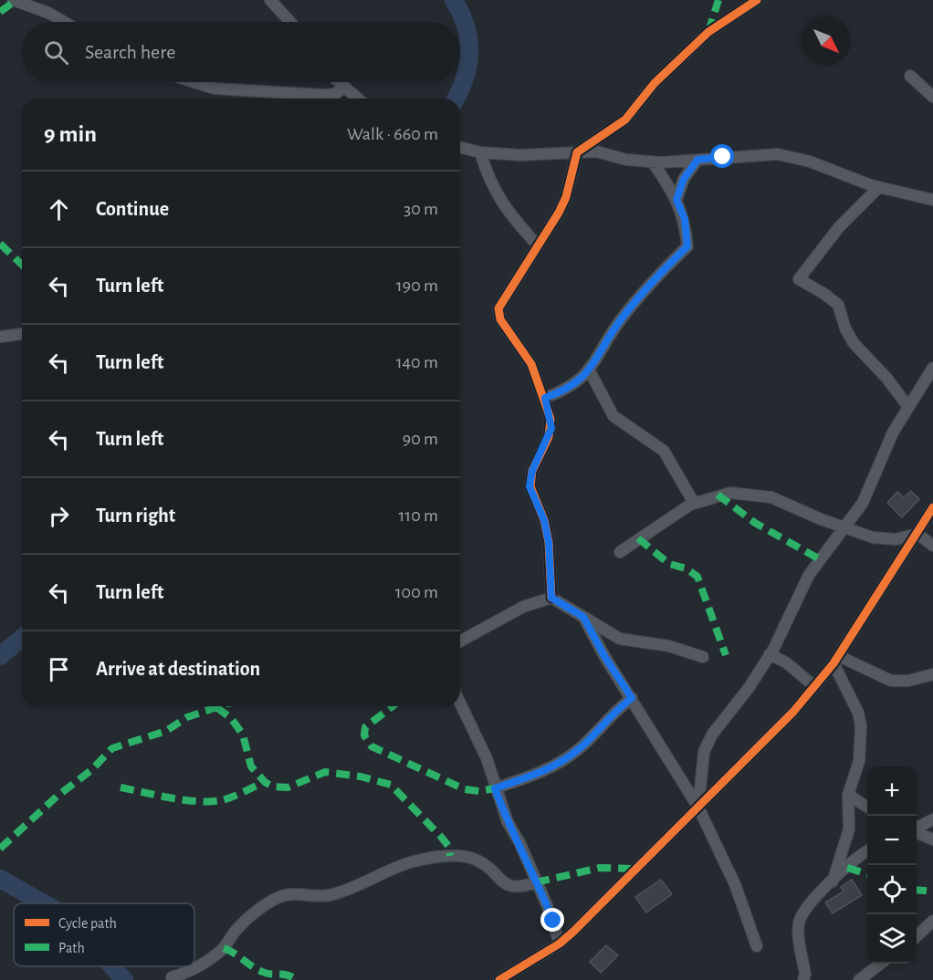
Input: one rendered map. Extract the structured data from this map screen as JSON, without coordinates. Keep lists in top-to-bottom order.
{
  "legend": ["Cycle path", "Path"],
  "north": "bottom right",
  "page": {
    "search": "Search here",
    "heading": ["9 min", "Walk · 660 m"],
    "list": [
      ["Continue", "30 m"],
      ["Turn left", "190 m"],
      ["Turn left", "140 m"],
      ["Turn left", "90 m"],
      ["Turn right", "110 m"],
      ["Turn left", "100 m"],
      "Arrive at destination"
    ],
    "map_buttons": ["+", "−"]
  }
}
